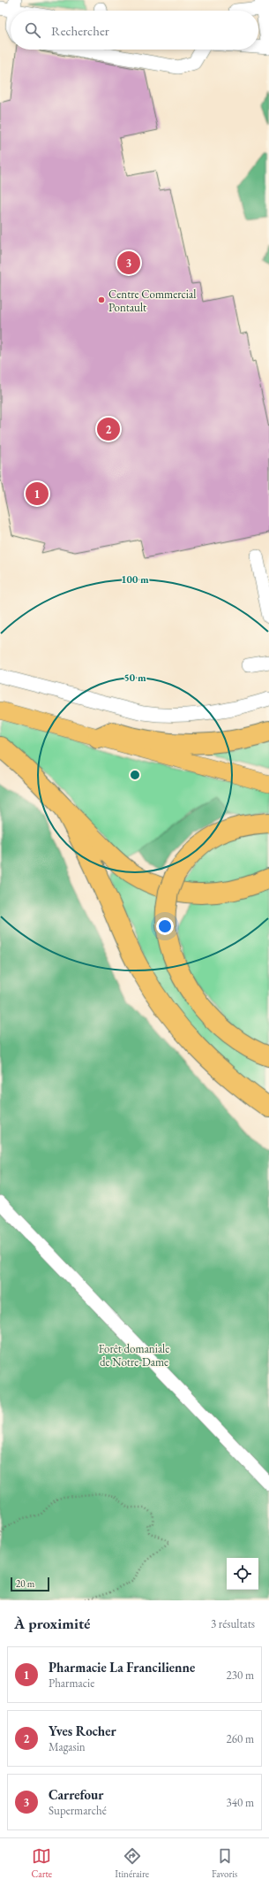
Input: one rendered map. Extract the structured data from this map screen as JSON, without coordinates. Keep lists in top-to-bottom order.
{
  "parks": ["Forêt domaniale de Notre-Dame"],
  "places": ["Centre Commercial Pontault"],
  "scale_bar": "20 m",
  "page": {
    "search": "Rechercher",
    "pins": ["3", "2", "1"],
    "scale": "20 m",
    "heading": ["À proximité", "3 résultats"],
    "list": [
      {
        "mark": "1",
        "name": "Pharmacie La Francilienne",
        "note": "Pharmacie",
        "value": "230 m"
      },
      {
        "mark": "2",
        "name": "Yves Rocher",
        "note": "Magasin",
        "value": "260 m"
      },
      {
        "mark": "3",
        "name": "Carrefour",
        "note": "Supermarché",
        "value": "340 m"
      }
    ],
    "nav": ["Carte", "Itinéraire", "Favoris"]
  },
  "rings": ["100 m", "50 m"]
}
